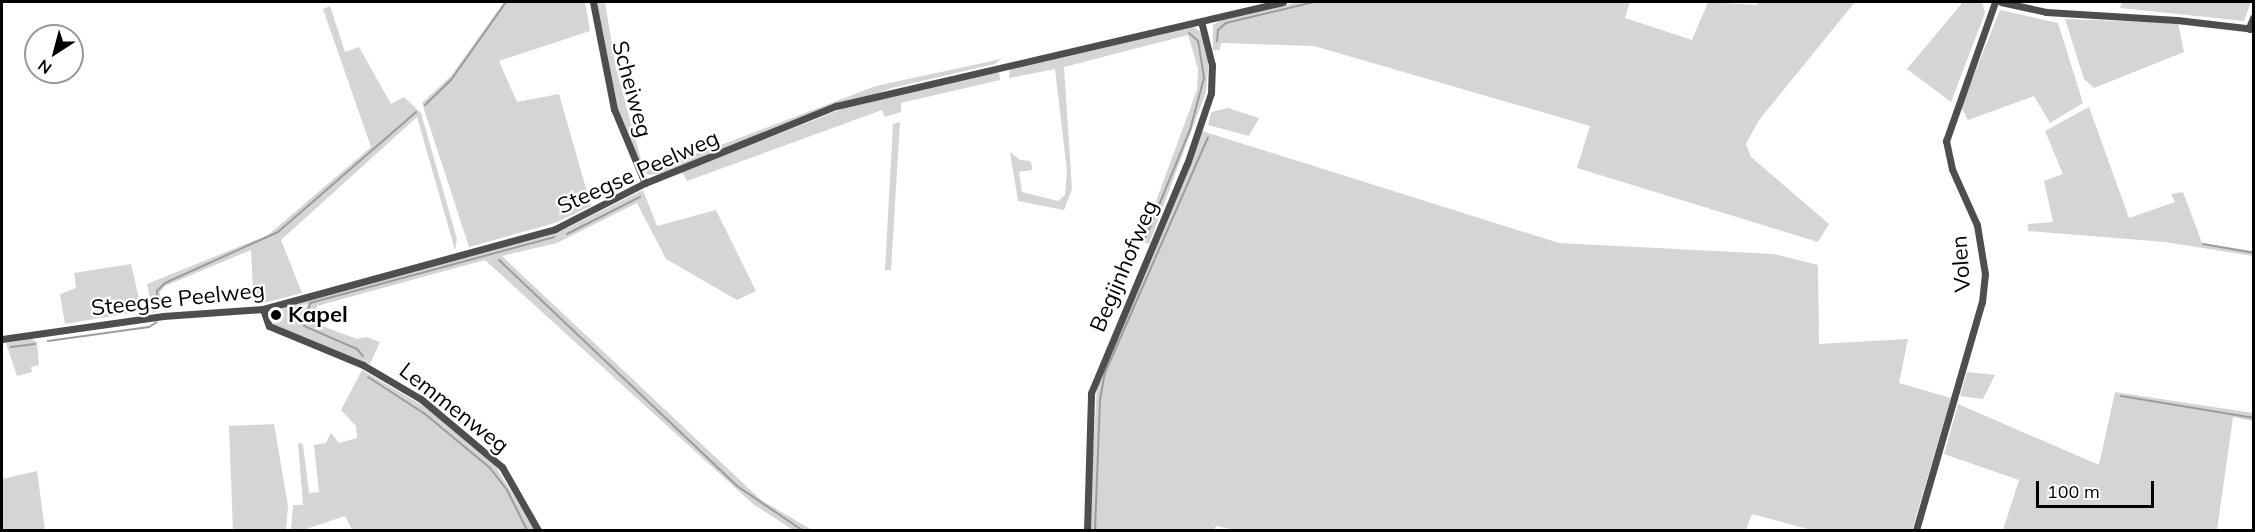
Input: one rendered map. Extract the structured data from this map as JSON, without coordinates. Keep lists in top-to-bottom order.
{
  "streets": {
    "street": [
      "Scheiweg",
      "Steegse Peelweg",
      "Volen",
      "Begijnhofweg",
      "Lemmenweg"
    ]
  },
  "crossings": [
    ["Scheiweg", "Steegse Peelweg"],
    ["Steegse Peelweg", "Begijnhofweg"],
    ["Steegse Peelweg", "Lemmenweg"]
  ],
  "places": ["Kapel"],
  "scale_bar": "100 m",
  "north": "bottom left"
}
